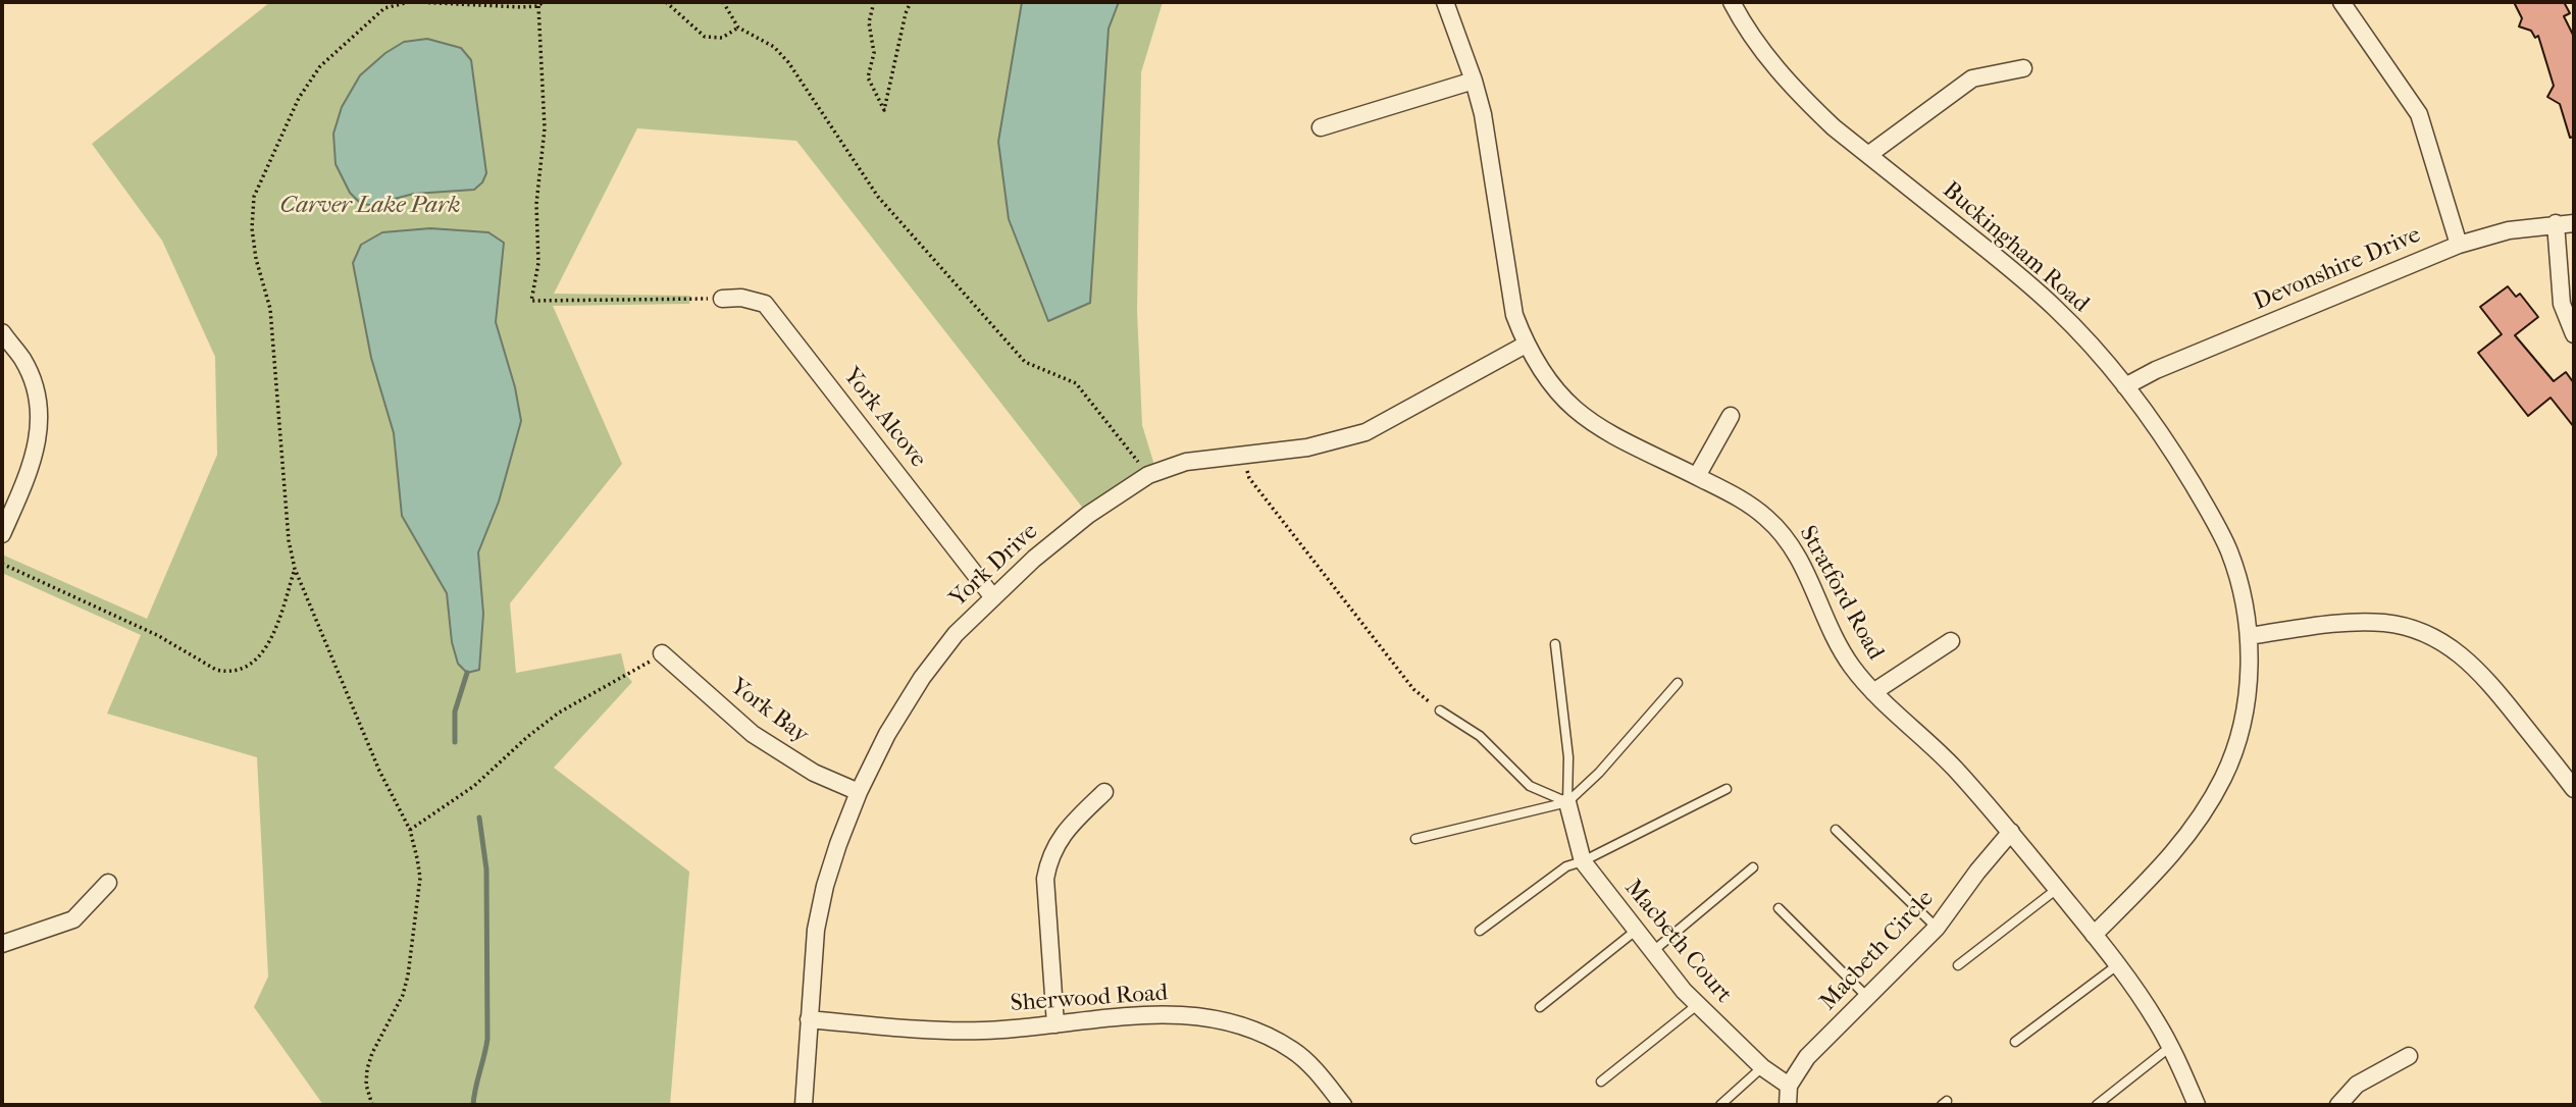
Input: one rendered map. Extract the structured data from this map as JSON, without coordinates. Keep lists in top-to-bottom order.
{
  "streets": {
    "street": [
      "Buckingham Road",
      "Devonshire Drive",
      "York Alcove",
      "York Drive",
      "Stratford Road",
      "York Bay",
      "Macbeth Court",
      "Macbeth Circle",
      "Sherwood Road"
    ]
  },
  "crossings": [
    ["Buckingham Road", "Devonshire Drive"],
    ["Buckingham Road", "Stratford Road"],
    ["York Alcove", "York Drive"],
    ["York Drive", "Stratford Road"],
    ["York Drive", "York Bay"],
    ["York Drive", "Sherwood Road"],
    ["Stratford Road", "Macbeth Circle"],
    ["Macbeth Court", "Macbeth Circle"]
  ],
  "parks": ["Carver Lake Park"]
}
